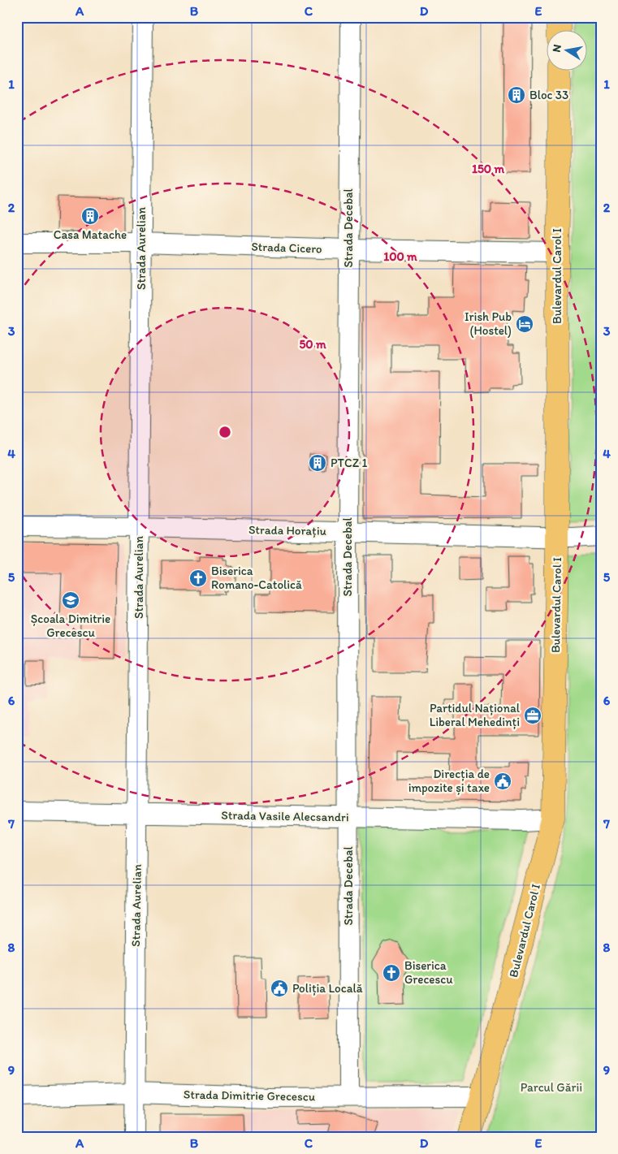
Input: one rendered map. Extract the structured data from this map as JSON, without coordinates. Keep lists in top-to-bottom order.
{
  "streets": {
    "main road": ["Bulevardul Carol I"],
    "street": [
      "Strada Decebal",
      "Strada Cicero",
      "Strada Aurelian",
      "Strada Horațiu",
      "Strada Vasile Alecsandri",
      "Strada Dimitrie Grecescu"
    ]
  },
  "crossings": [
    ["Strada Decebal", "Strada Cicero"],
    ["Strada Decebal", "Strada Horațiu"],
    ["Strada Decebal", "Strada Vasile Alecsandri"],
    ["Strada Decebal", "Strada Dimitrie Grecescu"],
    ["Strada Cicero", "Strada Aurelian"],
    ["Strada Cicero", "Bulevardul Carol I"],
    ["Strada Aurelian", "Strada Horațiu"],
    ["Strada Aurelian", "Strada Vasile Alecsandri"],
    ["Strada Aurelian", "Strada Dimitrie Grecescu"],
    ["Bulevardul Carol I", "Strada Horațiu"],
    ["Bulevardul Carol I", "Strada Vasile Alecsandri"],
    ["Bulevardul Carol I", "Strada Dimitrie Grecescu"]
  ],
  "parks": ["Parcul Gării"],
  "places": {
    "building": ["Bloc 33", "Casa Matache", "PTCZ 1"],
    "hotel": ["Irish Pub (Hostel)"],
    "church": ["Biserica Romano-Catolică", "Biserica Grecescu"],
    "school or university": ["Școala Dimitrie Grecescu"],
    "office": ["Partidul Național Liberal Mehedinți"],
    "public building": ["Direcția de impozite și taxe", "Poliția Locală"]
  },
  "north": "left",
  "grid": {
    "columns": [
      "A",
      "B",
      "C",
      "D",
      "E"
    ],
    "rows": [
      "1",
      "2",
      "3",
      "4",
      "5",
      "6",
      "7",
      "8",
      "9"
    ]
  },
  "rings": ["150 m", "100 m", "50 m"]
}
